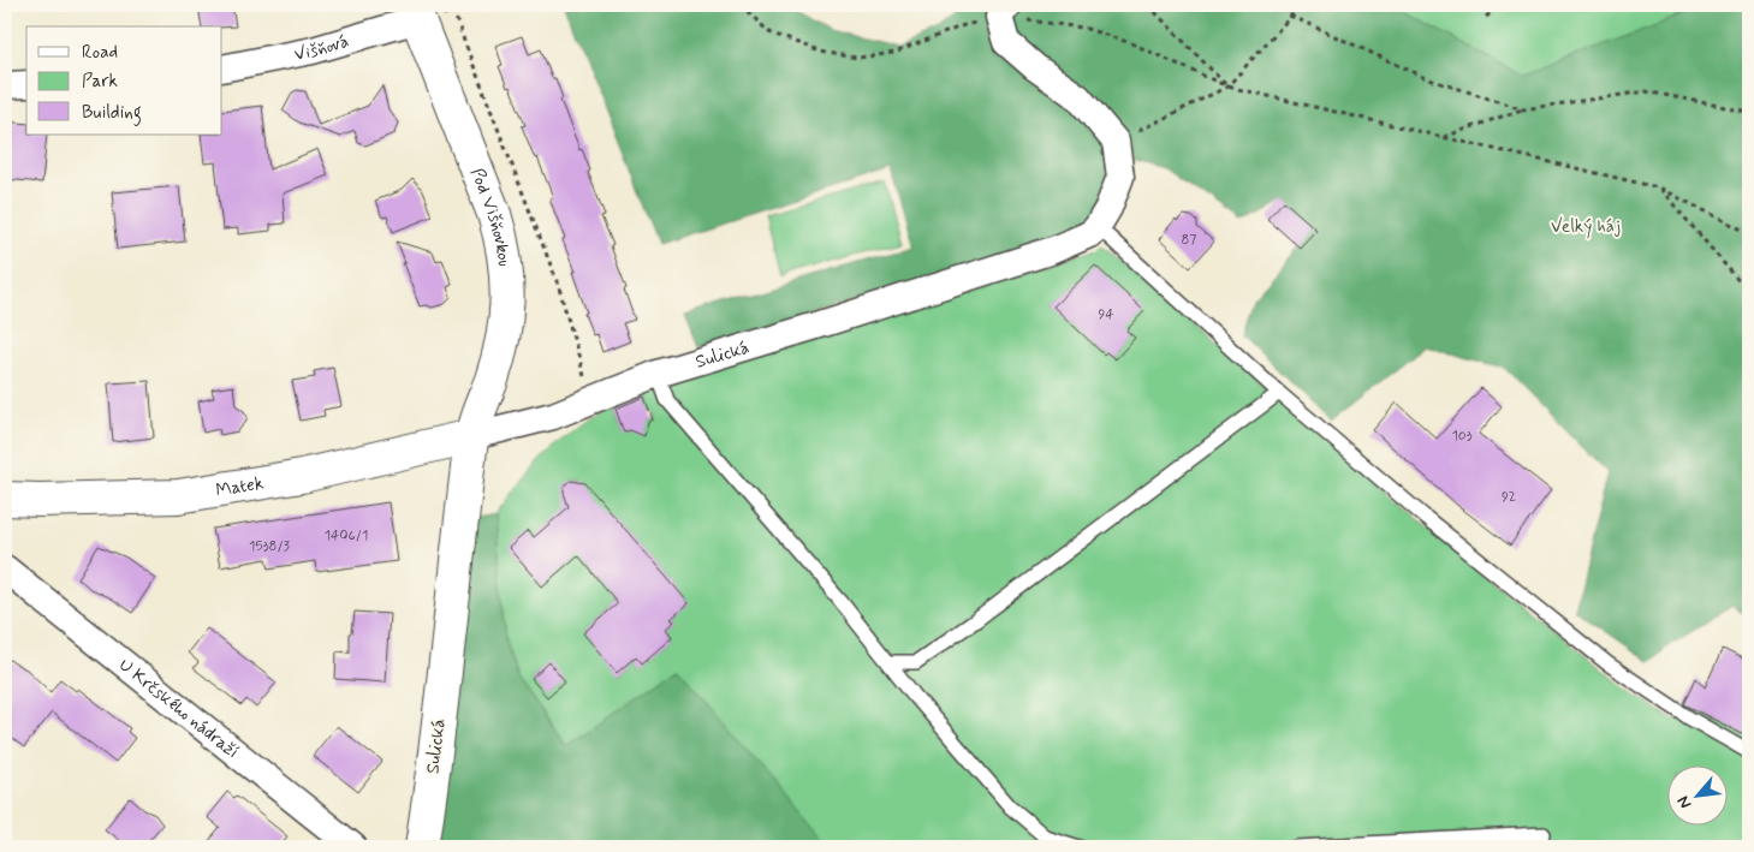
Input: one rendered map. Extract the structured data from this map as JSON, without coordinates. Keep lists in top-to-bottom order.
{
  "streets": {
    "street": [
      "Višňová",
      "Pod Višňovkou",
      "Sulická",
      "Matek",
      "U Krčského nádraží"
    ]
  },
  "crossings": [
    ["Višňová", "Pod Višňovkou"],
    ["Pod Višňovkou", "Sulická"],
    ["Pod Višňovkou", "Matek"],
    ["Sulická", "Matek"]
  ],
  "parks": ["Velký háj"],
  "house_numbers": [
    "87",
    "94",
    "103",
    "92",
    "1406/1",
    "1538/3"
  ],
  "legend": ["Road", "Park", "Building"],
  "north": "bottom left"
}
